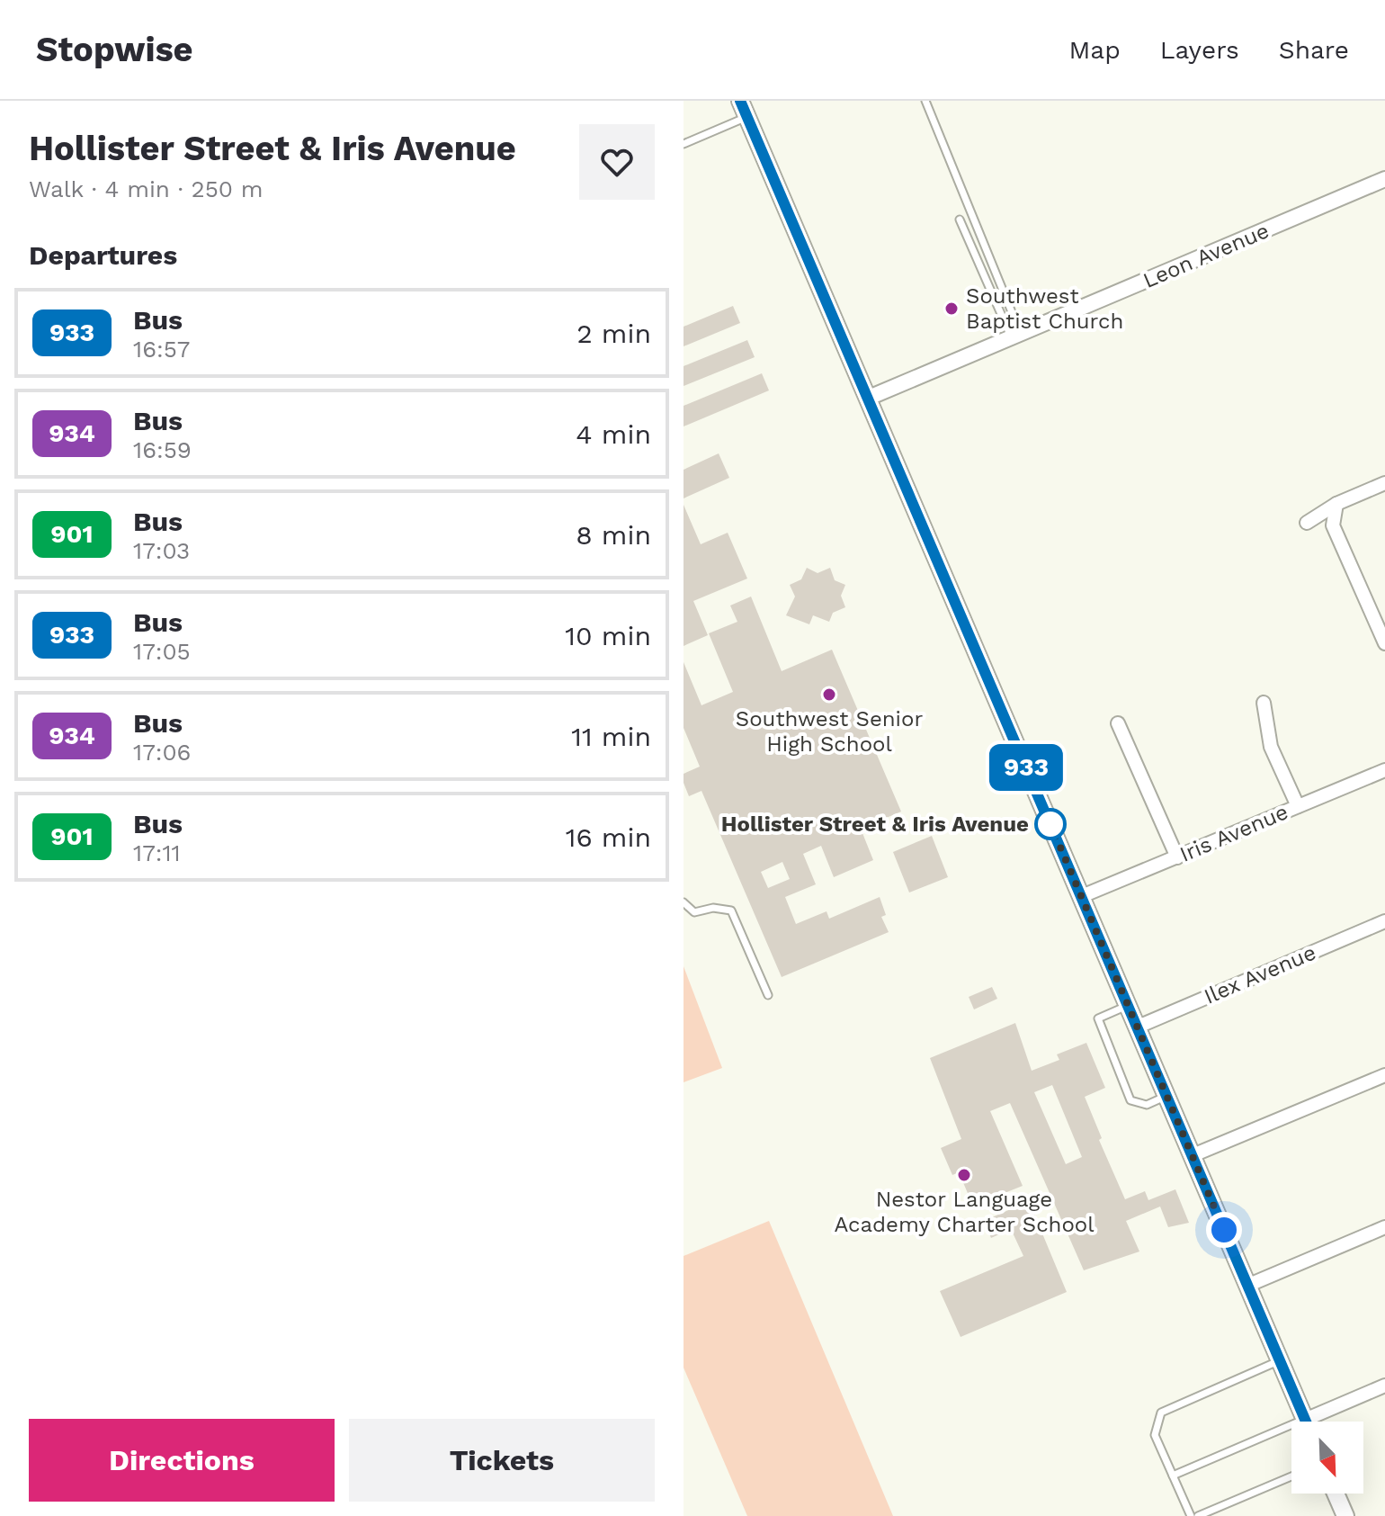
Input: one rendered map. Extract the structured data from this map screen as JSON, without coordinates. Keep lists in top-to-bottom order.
{
  "streets": {
    "street": ["Leon Avenue", "Iris Avenue", "Ilex Avenue"]
  },
  "places": [
    "Southwest Baptist Church",
    "Southwest Senior High School",
    "Hollister Street & Iris Avenue",
    "Nestor Language Academy Charter School"
  ],
  "lines": ["bus line 933"],
  "north": "bottom right",
  "page": {
    "header": "Stopwise",
    "nav": ["Map", "Layers", "Share"],
    "heading": [
      ["Hollister Street & Iris Avenue", "Walk · 4 min · 250 m"],
      "Departures"
    ],
    "on_map": "933",
    "list": [
      {
        "mark": "933",
        "name": "Bus",
        "note": "16:57",
        "value": "2 min"
      },
      {
        "mark": "934",
        "name": "Bus",
        "note": "16:59",
        "value": "4 min"
      },
      {
        "mark": "901",
        "name": "Bus",
        "note": "17:03",
        "value": "8 min"
      },
      {
        "mark": "933",
        "name": "Bus",
        "note": "17:05",
        "value": "10 min"
      },
      {
        "mark": "934",
        "name": "Bus",
        "note": "17:06",
        "value": "11 min"
      },
      {
        "mark": "901",
        "name": "Bus",
        "note": "17:11",
        "value": "16 min"
      }
    ],
    "buttons": ["Directions", "Tickets"]
  }
}
